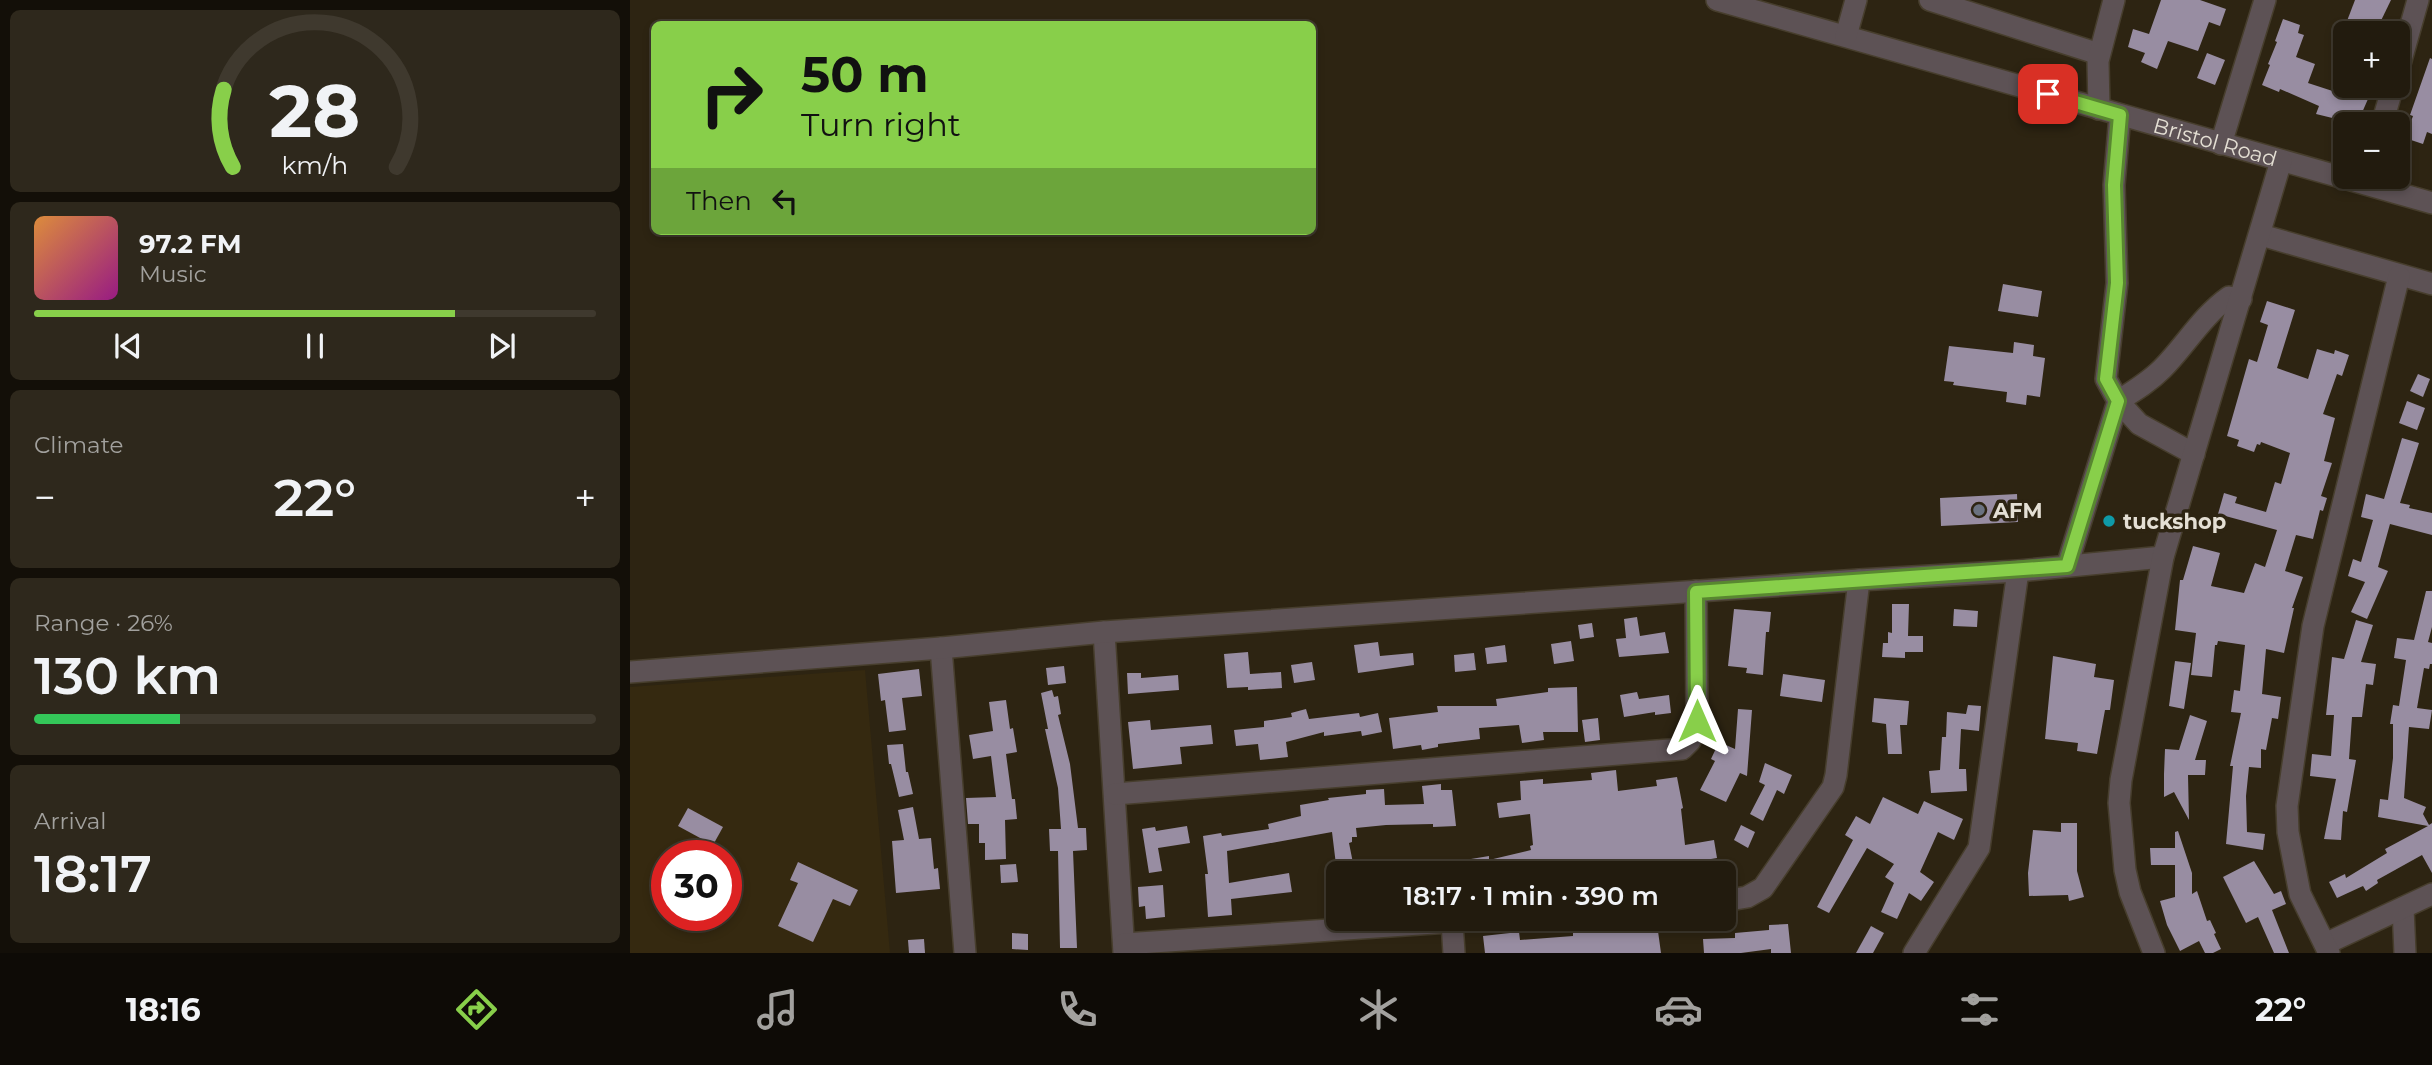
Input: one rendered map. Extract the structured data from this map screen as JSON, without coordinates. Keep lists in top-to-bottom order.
{
  "streets": {
    "street": ["Bristol Road"]
  },
  "places": ["AFM", "tuckshop"],
  "page": {
    "map_buttons": ["+", "−"],
    "turn": ["50 m", "Turn right"],
    "then": "Then",
    "song": ["97.2 FM", "Music"],
    "tile": [
      "Climate",
      ["Range · 26%", "130 km"],
      ["Arrival", "18:17"]
    ],
    "heat": ["−", "22°", "+"],
    "limit": "30",
    "trip": "18:17 · 1 min · 390 m",
    "tabs": ["18:16", "22°"],
    "gauge": ["28", "km/h"]
  }
}
